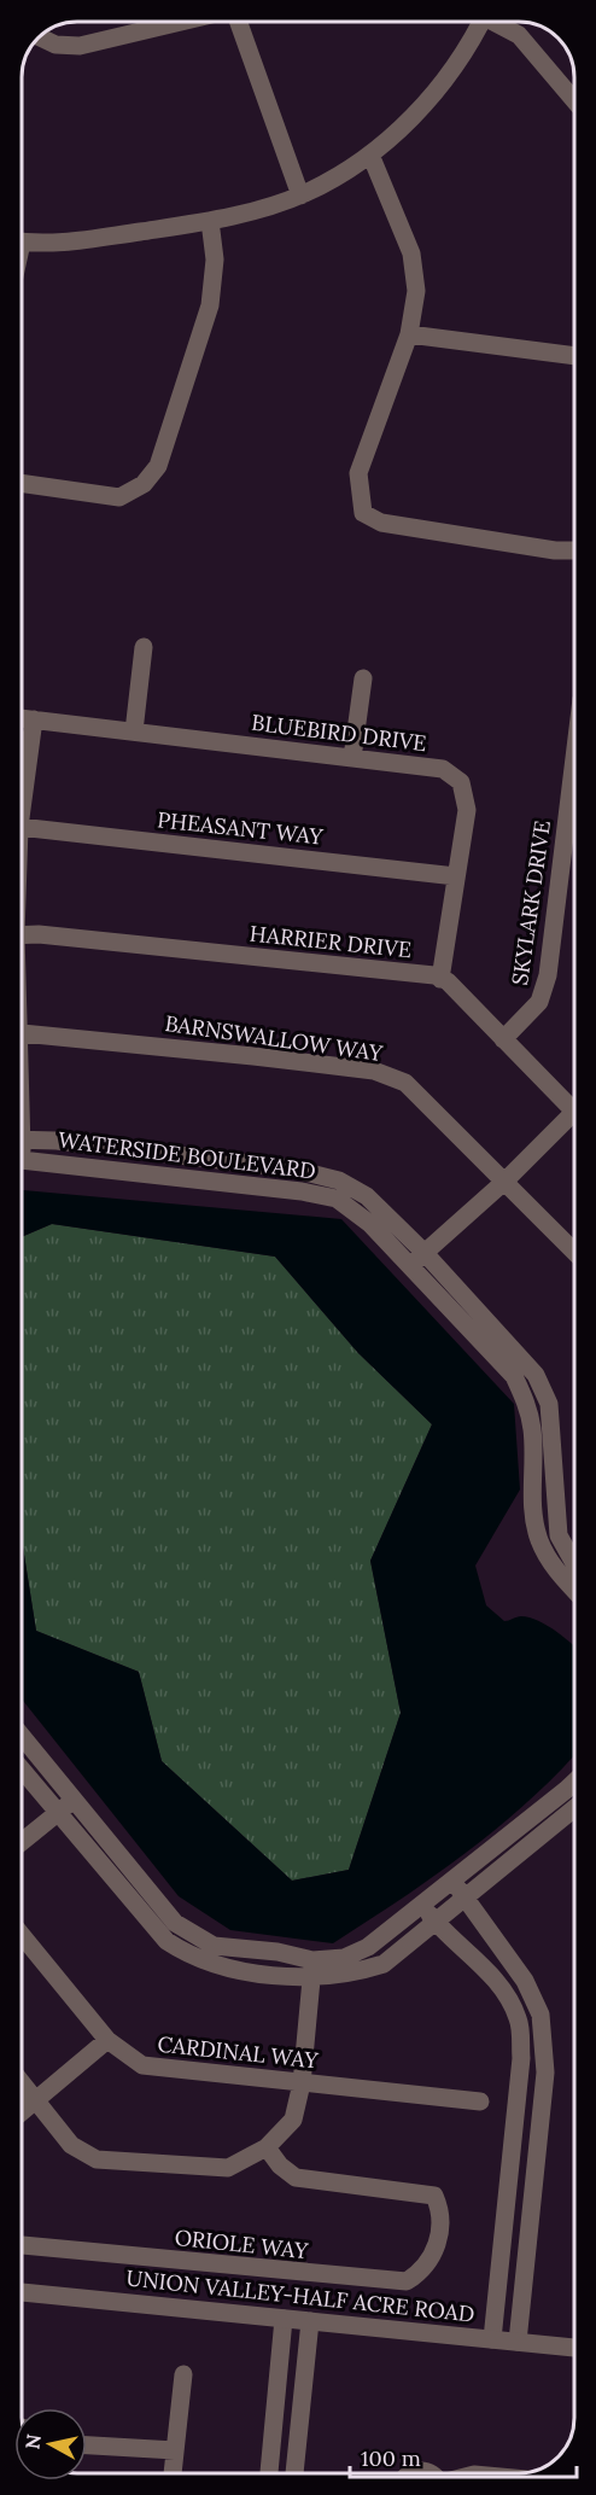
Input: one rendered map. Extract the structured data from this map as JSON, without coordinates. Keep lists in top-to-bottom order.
{
  "streets": {
    "street": [
      "BLUEBIRD DRIVE",
      "PHEASANT WAY",
      "SKYLARK DRIVE",
      "HARRIER DRIVE",
      "BARNSWALLOW WAY",
      "WATERSIDE BOULEVARD",
      "CARDINAL WAY",
      "ORIOLE WAY",
      "UNION VALLEY-HALF ACRE ROAD"
    ]
  },
  "crossings": [
    ["BLUEBIRD DRIVE", "PHEASANT WAY"],
    ["BLUEBIRD DRIVE", "HARRIER DRIVE"]
  ],
  "scale_bar": "100 m",
  "north": "left"
}
